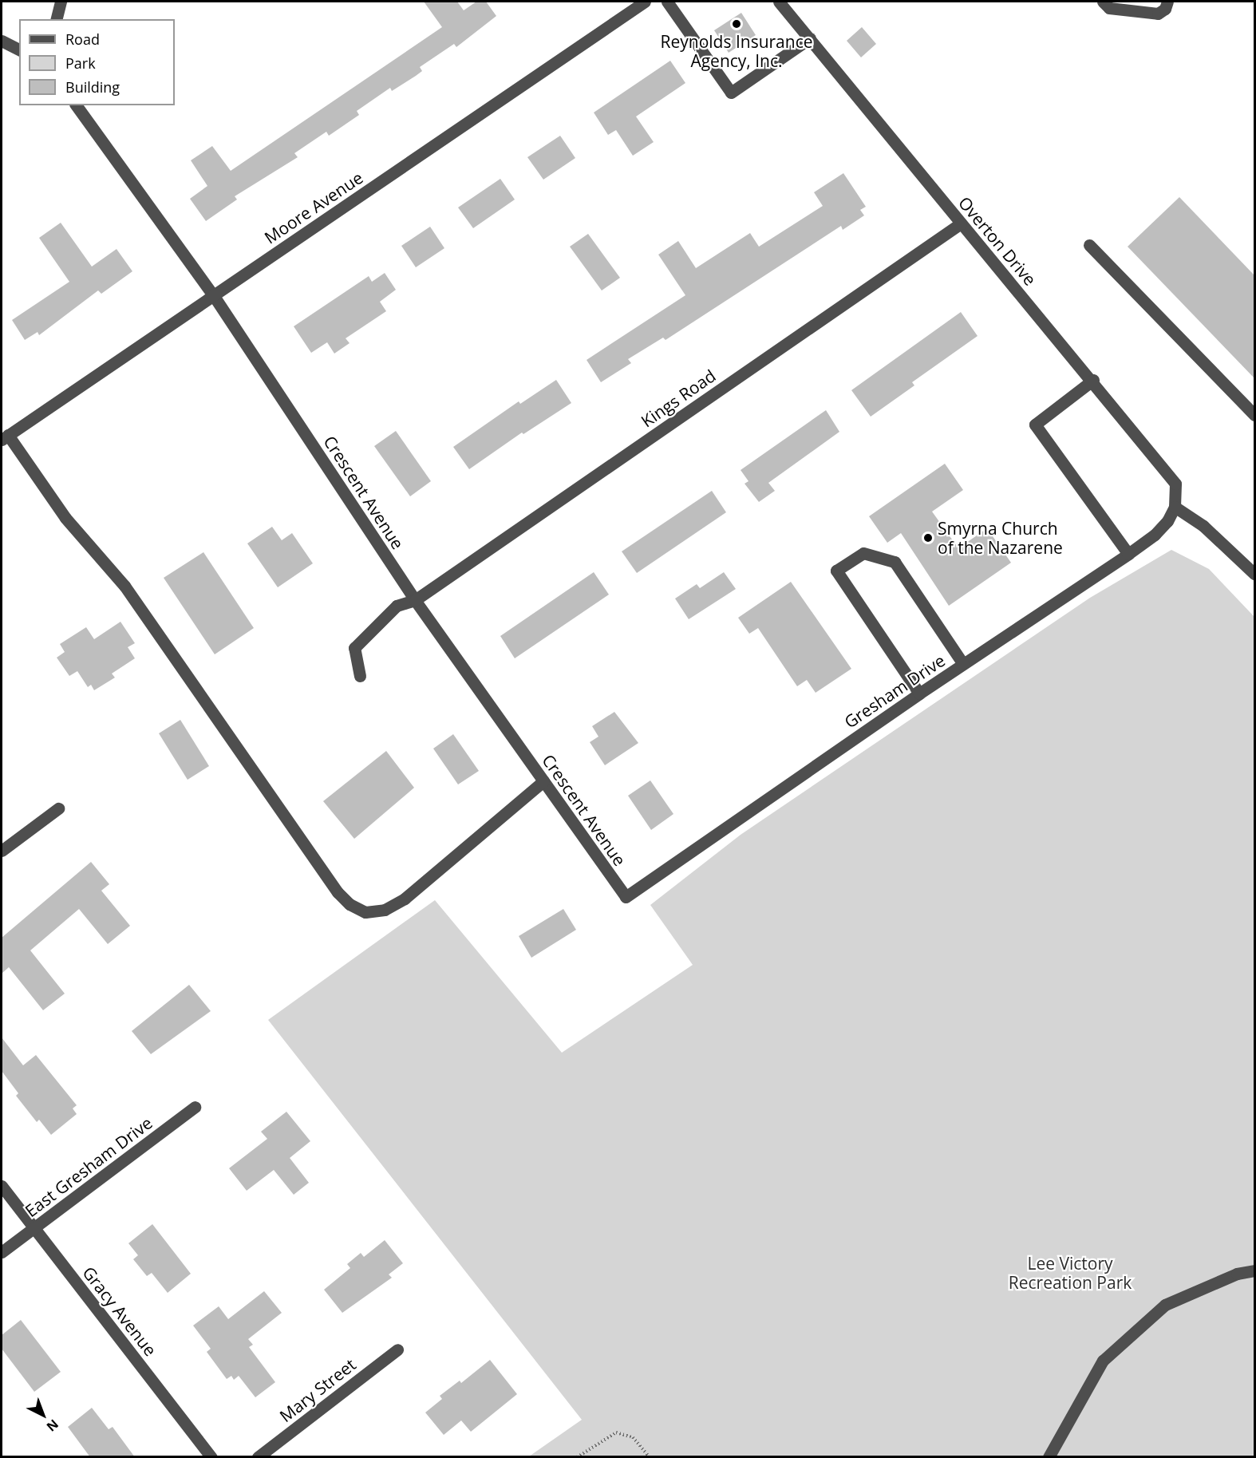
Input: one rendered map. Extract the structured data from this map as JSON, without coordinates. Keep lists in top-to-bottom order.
{
  "streets": {
    "street": [
      "Moore Avenue",
      "Overton Drive",
      "Kings Road",
      "Crescent Avenue",
      "Gresham Drive",
      "East Gresham Drive",
      "Gracy Avenue",
      "Mary Street"
    ]
  },
  "crossings": [
    ["Moore Avenue", "Crescent Avenue"],
    ["Overton Drive", "Kings Road"],
    ["Overton Drive", "Gresham Drive"],
    ["Kings Road", "Crescent Avenue"],
    ["Crescent Avenue", "Gresham Drive"],
    ["East Gresham Drive", "Gracy Avenue"]
  ],
  "parks": ["Lee Victory Recreation Park"],
  "places": ["Reynolds Insurance Agency, Inc.", "Smyrna Church of the Nazarene"],
  "legend": ["Road", "Park", "Building"],
  "north": "bottom right"
}
